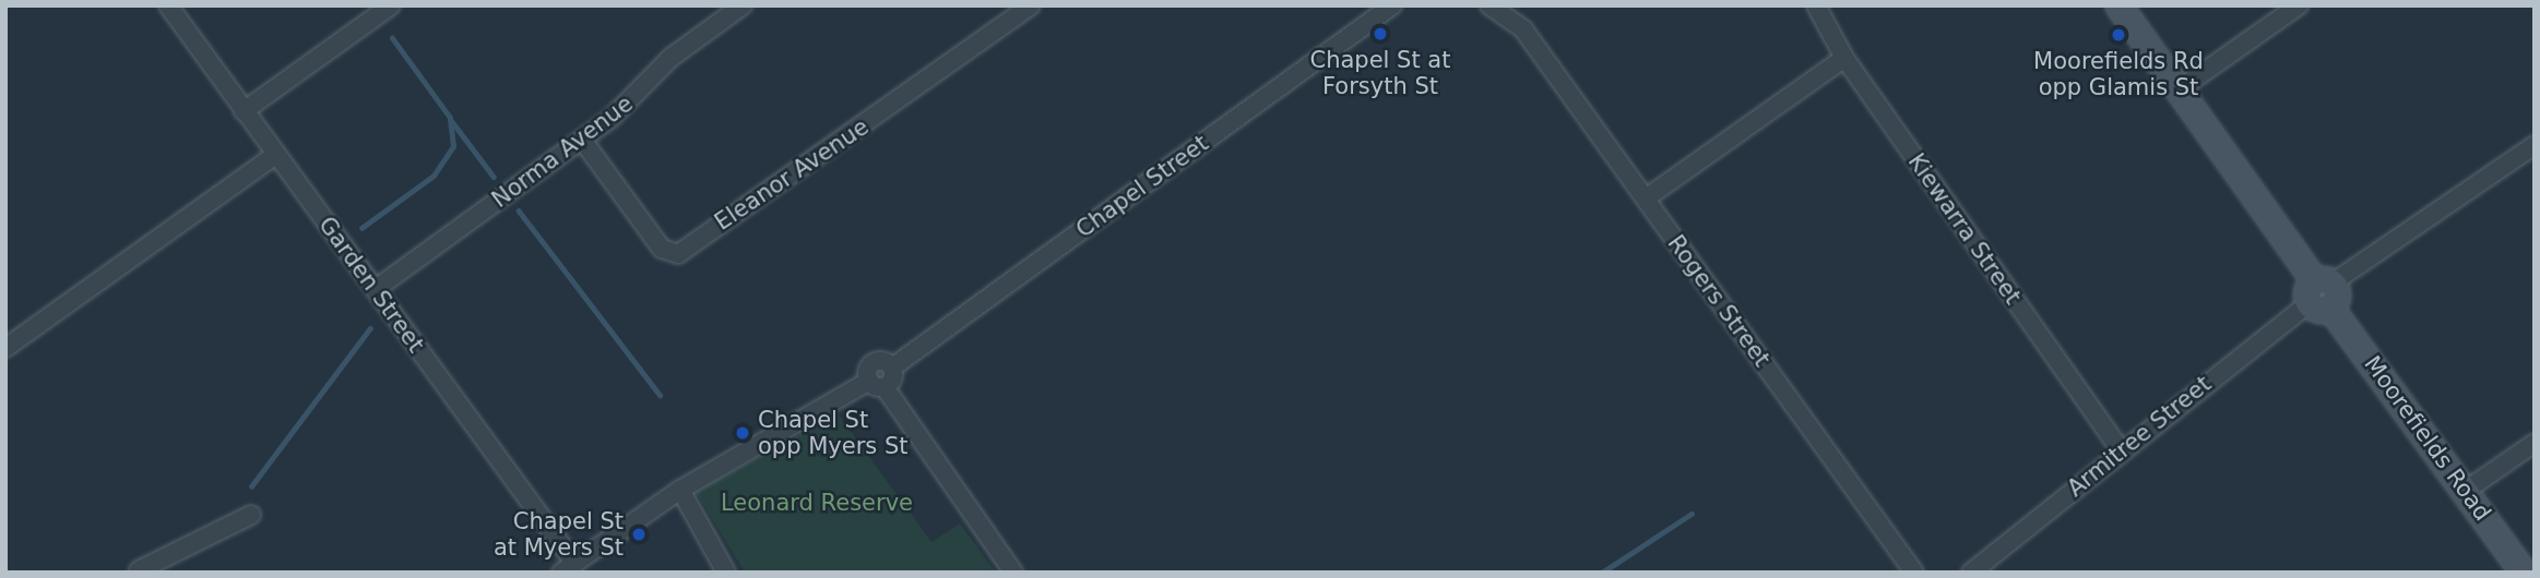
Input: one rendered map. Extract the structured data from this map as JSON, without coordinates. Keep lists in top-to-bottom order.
{
  "streets": {
    "main road": ["Moorefields Road"],
    "street": [
      "Norma Avenue",
      "Eleanor Avenue",
      "Chapel Street",
      "Kiewarra Street",
      "Garden Street",
      "Rogers Street",
      "Armitree Street"
    ]
  },
  "crossings": [
    ["Norma Avenue", "Eleanor Avenue"],
    ["Norma Avenue", "Garden Street"],
    ["Kiewarra Street", "Armitree Street"],
    ["Armitree Street", "Moorefields Road"]
  ],
  "parks": ["Leonard Reserve"],
  "places": [
    "Chapel St at Forsyth St",
    "Moorefields Rd opp Glamis St",
    "Chapel St opp Myers St",
    "Chapel St at Myers St"
  ]
}
